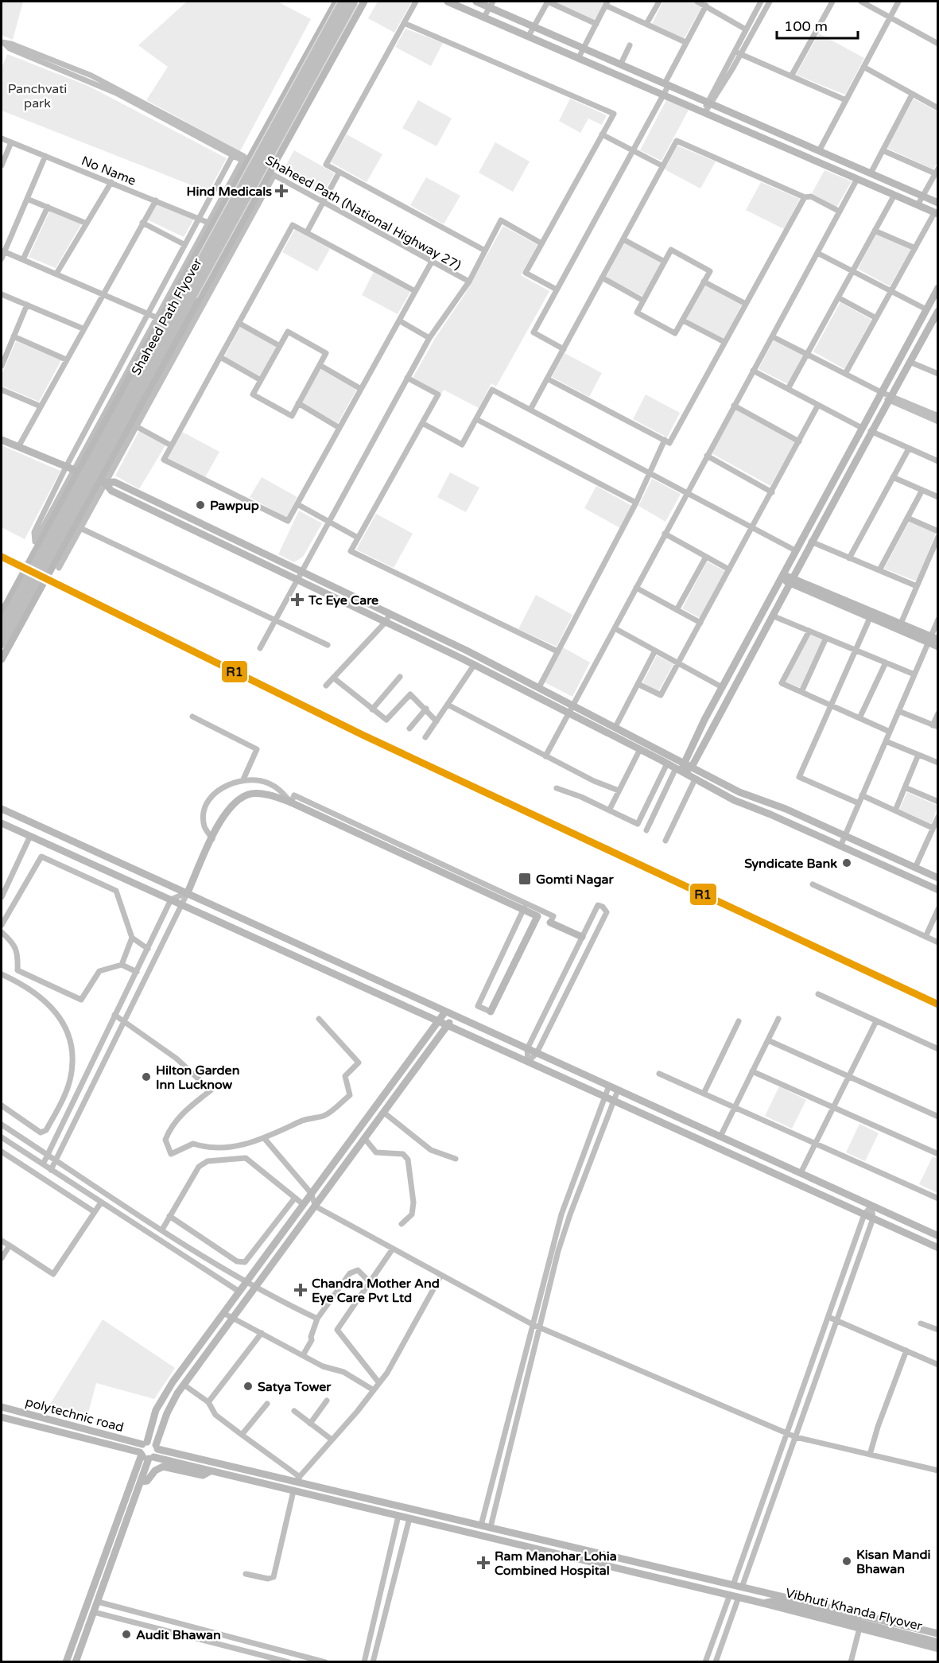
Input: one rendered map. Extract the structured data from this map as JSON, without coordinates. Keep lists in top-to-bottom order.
{
  "streets": {
    "highway": ["Shaheed Path Flyover"],
    "street": [
      "No Name",
      "Shaheed Path (National Highway 27)",
      "polytechnic road",
      "Vibhuti Khanda Flyover"
    ]
  },
  "parks": ["Panchvati park"],
  "places": {
    "health": [
      "Hind Medicals",
      "Tc Eye Care",
      "Chandra Mother And Eye Care Pvt Ltd",
      "Ram Manohar Lohia Combined Hospital"
    ],
    "other": [
      "Pawpup",
      "Syndicate Bank",
      "Hilton Garden Inn Lucknow",
      "Satya Tower",
      "Kisan Mandi Bhawan",
      "Audit Bhawan"
    ],
    "transit": ["Gomti Nagar"]
  },
  "lines": ["transit line R1"],
  "scale_bar": "100 m"
}
